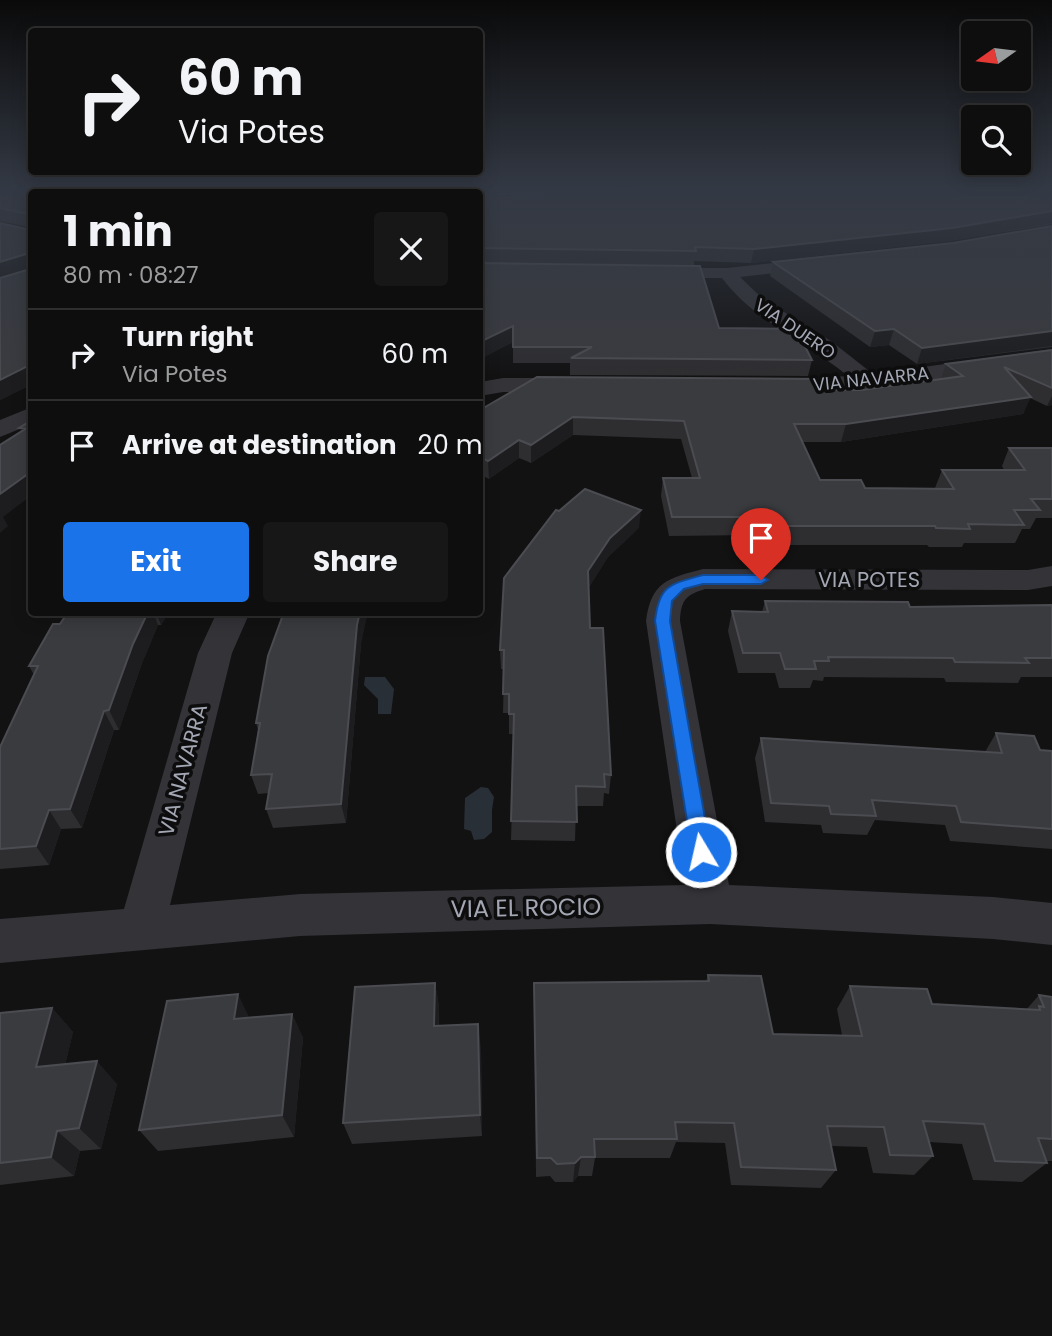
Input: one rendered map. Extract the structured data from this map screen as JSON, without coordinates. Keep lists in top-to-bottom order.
{
  "streets": {
    "street": [
      "VIA DUERO",
      "VIA NAVARRA",
      "VIA POTES",
      "VIA EL ROCIO"
    ]
  },
  "crossings": [
    ["VIA DUERO", "VIA NAVARRA"],
    ["VIA NAVARRA", "VIA EL ROCIO"],
    ["VIA POTES", "VIA EL ROCIO"]
  ],
  "north": "left",
  "page": {
    "turn": ["60 m", "Via Potes"],
    "heading": ["1 min", "80 m · 08:27"],
    "list": [
      {
        "name": "Turn right",
        "note": "Via Potes",
        "value": "60 m"
      },
      {
        "name": "Arrive at destination",
        "value": "20 m"
      }
    ],
    "buttons": ["Exit", "Share"]
  }
}
